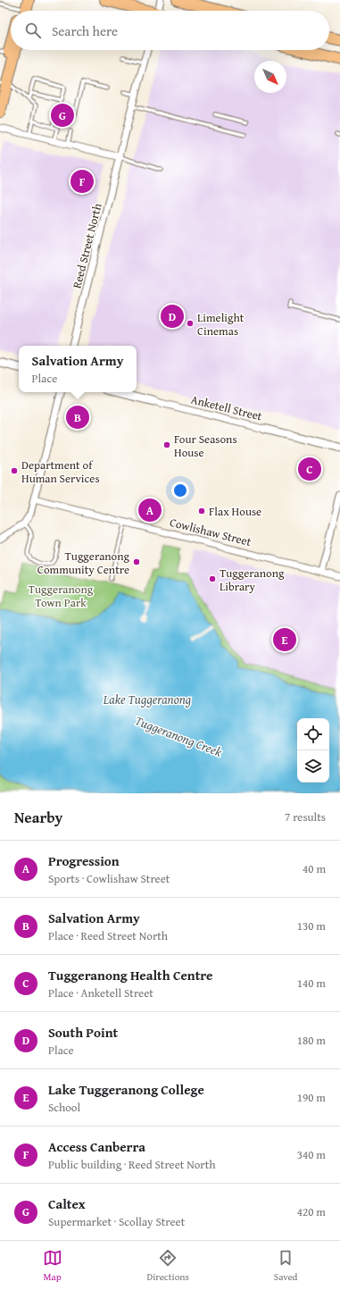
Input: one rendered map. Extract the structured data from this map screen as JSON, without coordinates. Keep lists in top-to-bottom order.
{
  "streets": {
    "street": ["Reed Street North", "Anketell Street", "Cowlishaw Street"]
  },
  "water": ["Lake Tuggeranong", "Tuggeranong Creek"],
  "parks": ["Tuggeranong Town Park"],
  "places": [
    "Limelight Cinemas",
    "Four Seasons House",
    "Department of Human Services",
    "Flax House",
    "Tuggeranong Community Centre",
    "Tuggeranong Library"
  ],
  "north": "bottom right",
  "page": {
    "search": "Search here",
    "pins": [
      "G",
      "F",
      "D",
      "B",
      "C",
      "A",
      "E"
    ],
    "popup": ["Salvation Army", "Place"],
    "heading": ["Nearby", "7 results"],
    "list": [
      {
        "mark": "A",
        "name": "Progression",
        "note": "Sports · Cowlishaw Street",
        "value": "40 m"
      },
      {
        "mark": "B",
        "name": "Salvation Army",
        "note": "Place · Reed Street North",
        "value": "130 m"
      },
      {
        "mark": "C",
        "name": "Tuggeranong Health Centre",
        "note": "Place · Anketell Street",
        "value": "140 m"
      },
      {
        "mark": "D",
        "name": "South Point",
        "note": "Place",
        "value": "180 m"
      },
      {
        "mark": "E",
        "name": "Lake Tuggeranong College",
        "note": "School",
        "value": "190 m"
      },
      {
        "mark": "F",
        "name": "Access Canberra",
        "note": "Public building · Reed Street North",
        "value": "340 m"
      },
      {
        "mark": "G",
        "name": "Caltex",
        "note": "Supermarket · Scollay Street",
        "value": "420 m"
      }
    ],
    "nav": ["Map", "Directions", "Saved"]
  }
}
